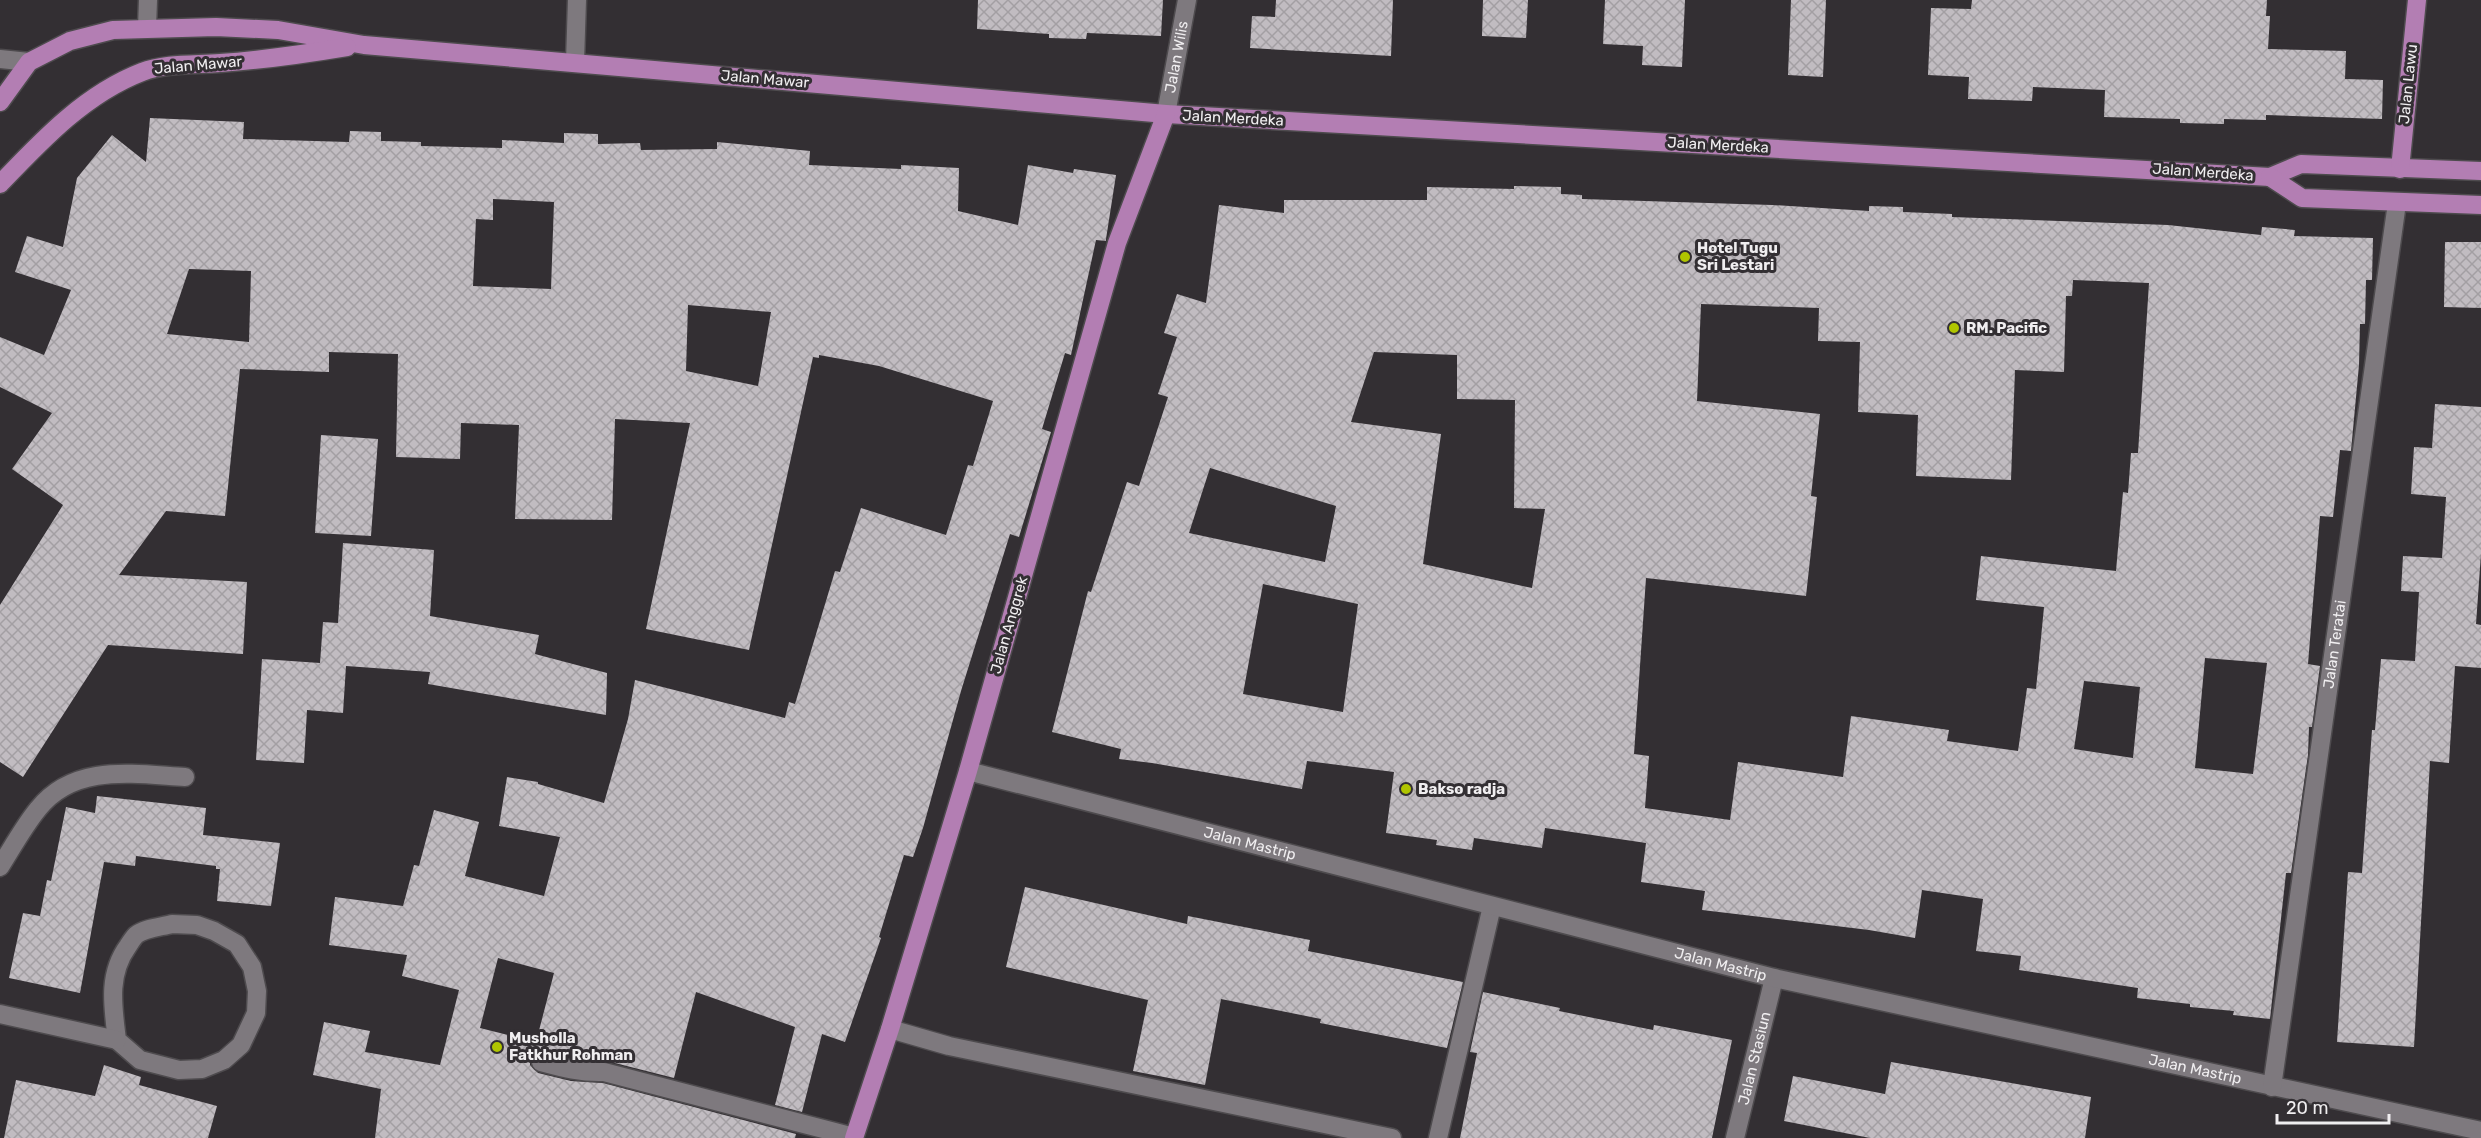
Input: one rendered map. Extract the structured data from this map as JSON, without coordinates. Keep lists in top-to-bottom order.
{
  "streets": {
    "main road": [
      "Jalan Mawar",
      "Jalan Lawu",
      "Jalan Merdeka",
      "Jalan Anggrek"
    ],
    "street": [
      "Jalan Wilis",
      "Jalan Teratai",
      "Jalan Mastrip",
      "Jalan Stasiun"
    ]
  },
  "crossings": [
    ["Jalan Wilis", "Jalan Mawar"],
    ["Jalan Wilis", "Jalan Merdeka"],
    ["Jalan Wilis", "Jalan Anggrek"],
    ["Jalan Mawar", "Jalan Merdeka"],
    ["Jalan Mawar", "Jalan Anggrek"],
    ["Jalan Lawu", "Jalan Merdeka"],
    ["Jalan Merdeka", "Jalan Anggrek"],
    ["Jalan Merdeka", "Jalan Teratai"],
    ["Jalan Anggrek", "Jalan Mastrip"],
    ["Jalan Teratai", "Jalan Mastrip"],
    ["Jalan Mastrip", "Jalan Stasiun"]
  ],
  "places": [
    "Hotel Tugu Sri Lestari",
    "RM. Pacific",
    "Bakso radja",
    "Musholla Fatkhur Rohman"
  ],
  "scale_bar": "20 m"
}
